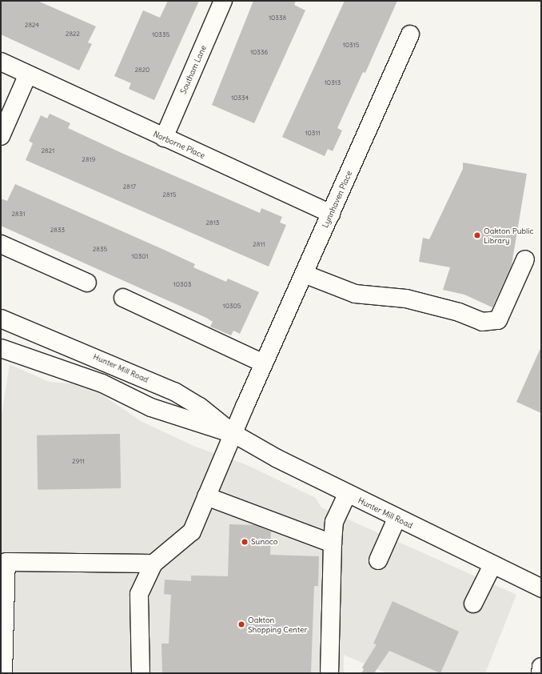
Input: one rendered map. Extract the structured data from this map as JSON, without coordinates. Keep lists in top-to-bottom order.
{
  "streets": {
    "street": [
      "Southam Lane",
      "Norborne Place",
      "Lynnhaven Place",
      "Hunter Mill Road"
    ]
  },
  "crossings": [
    ["Southam Lane", "Norborne Place"],
    ["Norborne Place", "Lynnhaven Place"],
    ["Lynnhaven Place", "Hunter Mill Road"]
  ],
  "places": ["Oakton Public Library", "Sunoco", "Oakton Shopping Center"],
  "house_numbers": [
    "10338",
    "2824",
    "2822",
    "10335",
    "10315",
    "10336",
    "2820",
    "10313",
    "10334",
    "10311",
    "2821",
    "2819",
    "2817",
    "2815",
    "2831",
    "2813",
    "2833",
    "2811",
    "2835",
    "10301",
    "10303",
    "10305",
    "2911"
  ]
}
